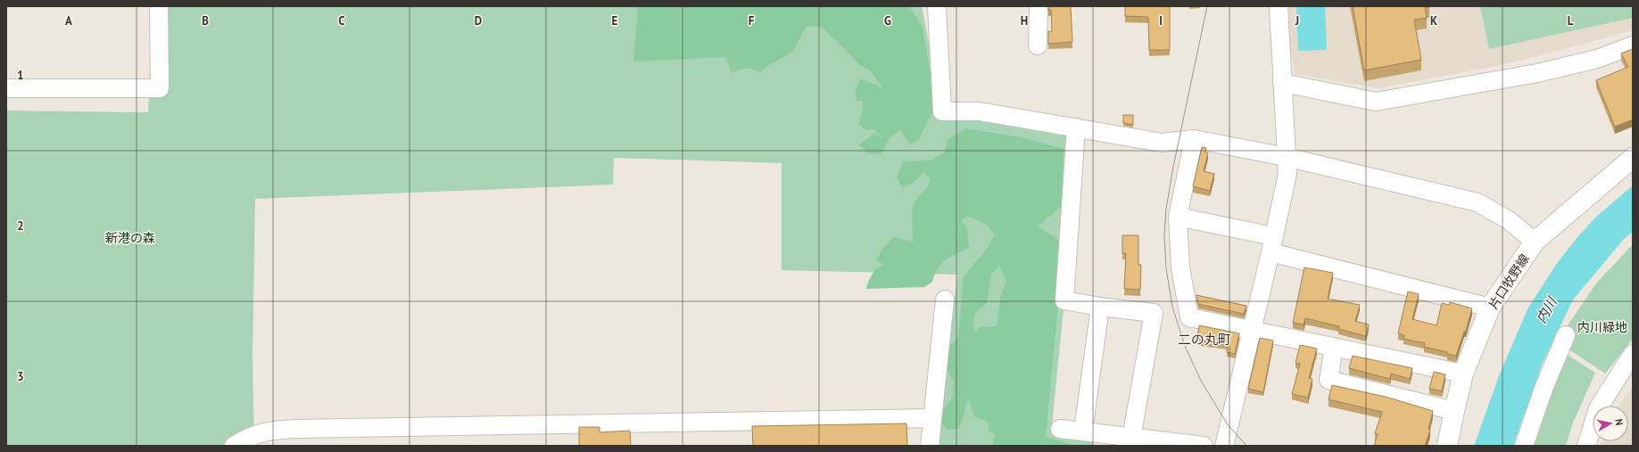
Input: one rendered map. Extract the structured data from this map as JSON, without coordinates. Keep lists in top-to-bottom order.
{
  "streets": {
    "main road": ["片口牧野線"]
  },
  "districts": ["二の丸町"],
  "water": ["内川"],
  "parks": ["新港の森", "内川緑地"],
  "north": "right",
  "grid": {
    "columns": [
      "A",
      "B",
      "C",
      "D",
      "E",
      "F",
      "G",
      "H",
      "I",
      "J",
      "K",
      "L"
    ],
    "rows": ["1", "2", "3"]
  }
}
